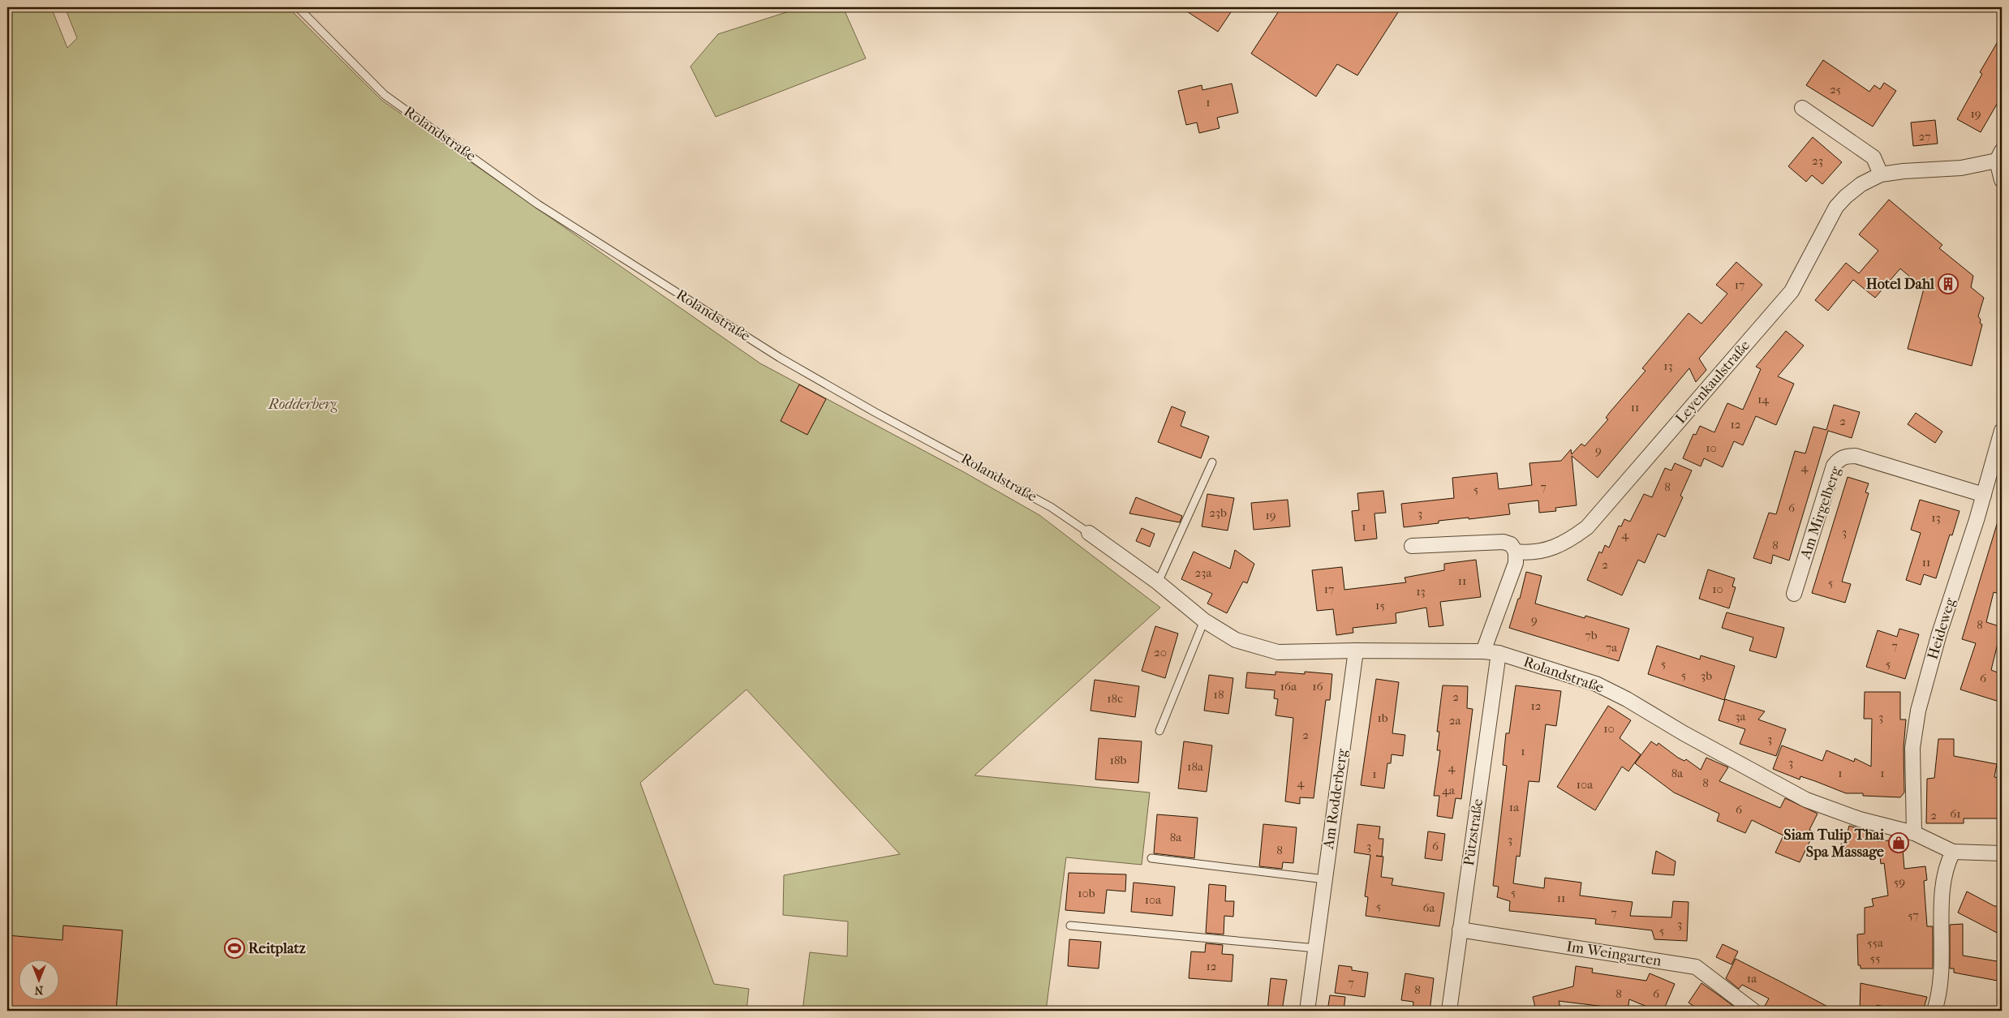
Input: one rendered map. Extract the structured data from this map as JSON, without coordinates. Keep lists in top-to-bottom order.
{
  "streets": {
    "street": [
      "Rolandstraße",
      "Leyenkaulstraße",
      "Am Mirgelberg",
      "Heideweg",
      "Am Rodderberg",
      "Pützstraße",
      "Im Weingarten"
    ]
  },
  "crossings": [
    ["Rolandstraße", "Heideweg"],
    ["Rolandstraße", "Am Rodderberg"],
    ["Rolandstraße", "Pützstraße"],
    ["Am Mirgelberg", "Heideweg"],
    ["Pützstraße", "Im Weingarten"]
  ],
  "parks": ["Rodderberg"],
  "places": {
    "building": ["Hotel Dahl"],
    "shop": ["Siam Tulip Thai Spa Massage"],
    "sports": ["Reitplatz"]
  },
  "house_numbers": [
    "25",
    "1",
    "19",
    "27",
    "23",
    "17",
    "13",
    "14",
    "11",
    "2",
    "12",
    "10",
    "9",
    "4",
    "7",
    "8",
    "5",
    "6",
    "23b",
    "3",
    "19",
    "13",
    "1",
    "3",
    "4",
    "8",
    "11",
    "2",
    "23a",
    "11",
    "5",
    "17",
    "10",
    "13",
    "15",
    "9",
    "8",
    "7b",
    "7",
    "7a",
    "20",
    "5",
    "5",
    "5",
    "3b",
    "6",
    "16a",
    "16",
    "18",
    "2",
    "18c",
    "12",
    "3a",
    "3",
    "1b",
    "2a",
    "10",
    "2",
    "3",
    "1",
    "18b",
    "3",
    "18a",
    "4",
    "8a",
    "1",
    "1",
    "1",
    "4",
    "8",
    "10a",
    "4a",
    "1a",
    "6",
    "61",
    "2",
    "8a",
    "3",
    "3",
    "6",
    "8",
    "59",
    "5",
    "10b",
    "11",
    "10a",
    "5",
    "6a",
    "7",
    "57",
    "3",
    "5",
    "55a",
    "55",
    "12",
    "1a",
    "7",
    "8",
    "8",
    "6"
  ],
  "north": "bottom"
}
